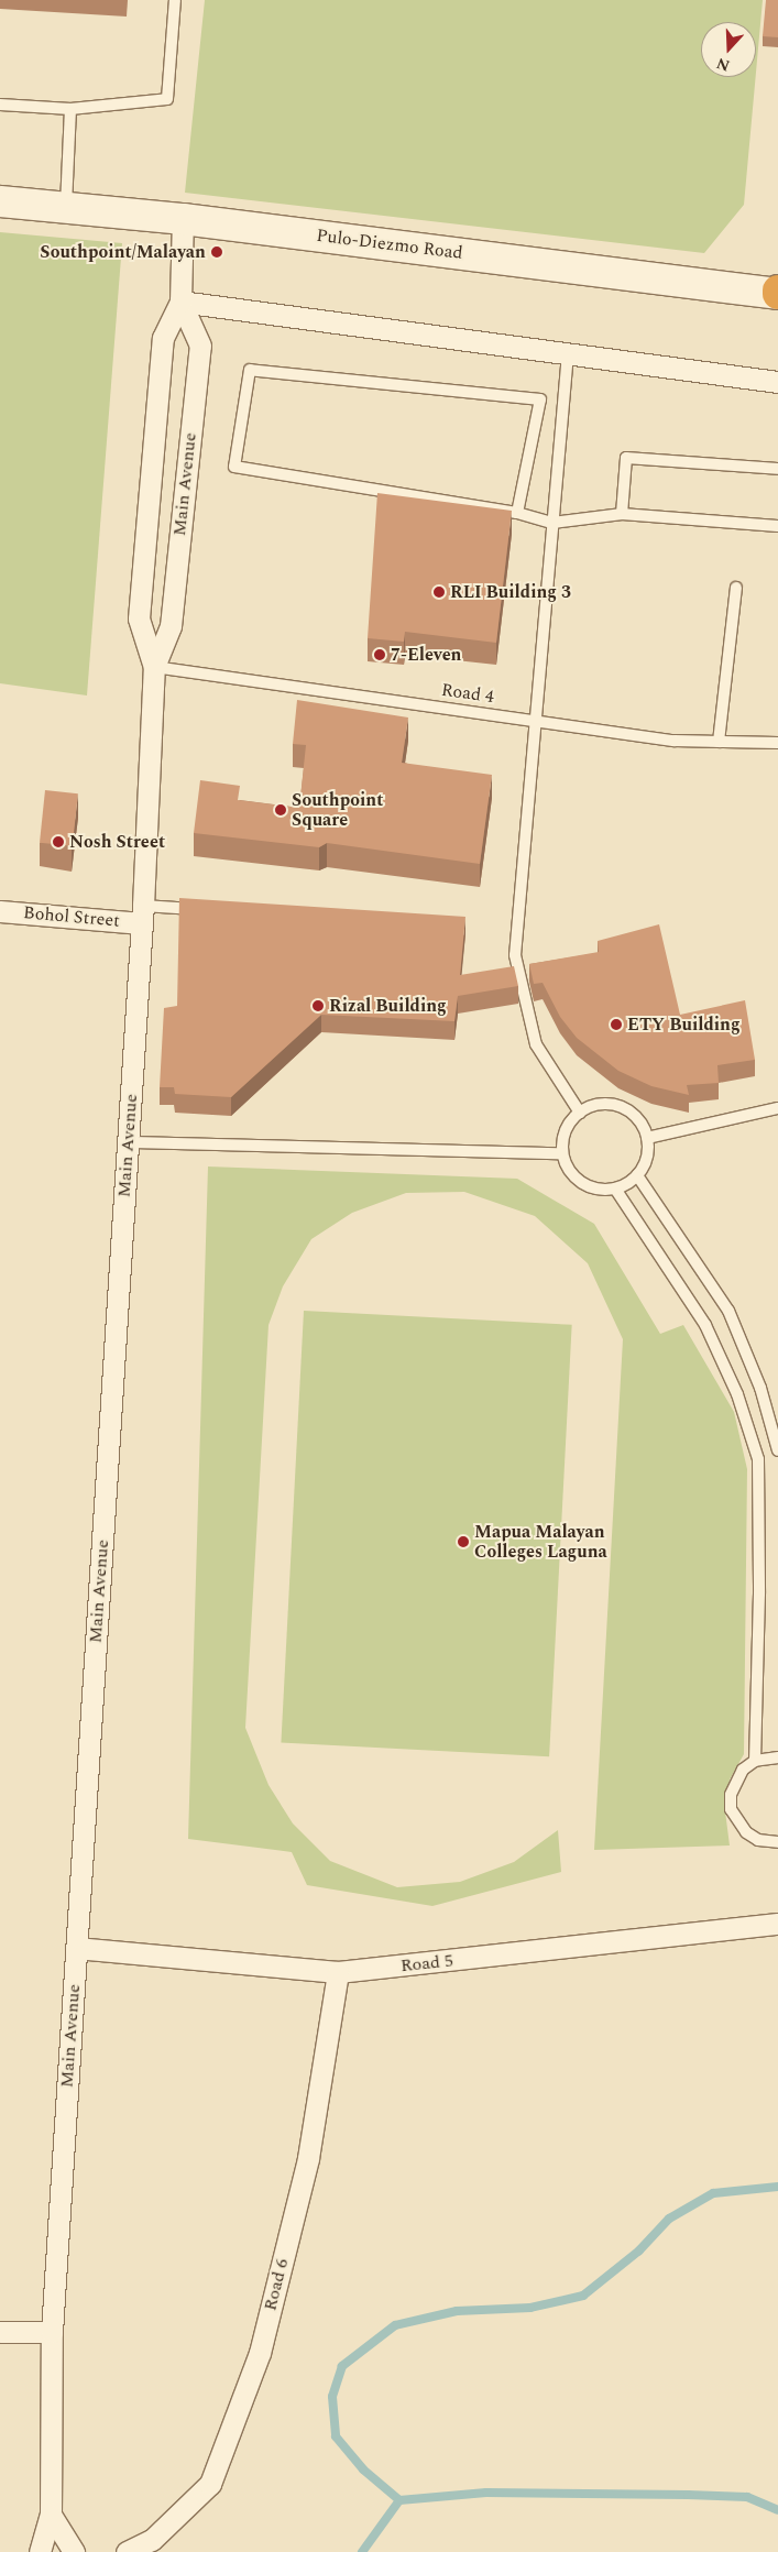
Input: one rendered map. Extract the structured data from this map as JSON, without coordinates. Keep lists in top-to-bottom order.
{
  "streets": {
    "main road": ["Pulo-Diezmo Road"],
    "street": [
      "Main Avenue",
      "Bohol Street",
      "Road 5",
      "Road 6"
    ],
    "lane": ["Road 4"]
  },
  "crossings": [
    ["Pulo-Diezmo Road", "Main Avenue"],
    ["Main Avenue", "Road 4"],
    ["Main Avenue", "Bohol Street"],
    ["Main Avenue", "Road 5"],
    ["Road 5", "Road 6"]
  ],
  "places": [
    "Southpoint/Malayan",
    "RLI Building 3",
    "7-Eleven",
    "Southpoint Square",
    "Nosh Street",
    "Rizal Building",
    "ETY Building",
    "Mapua Malayan Colleges Laguna"
  ],
  "north": "bottom"
}
